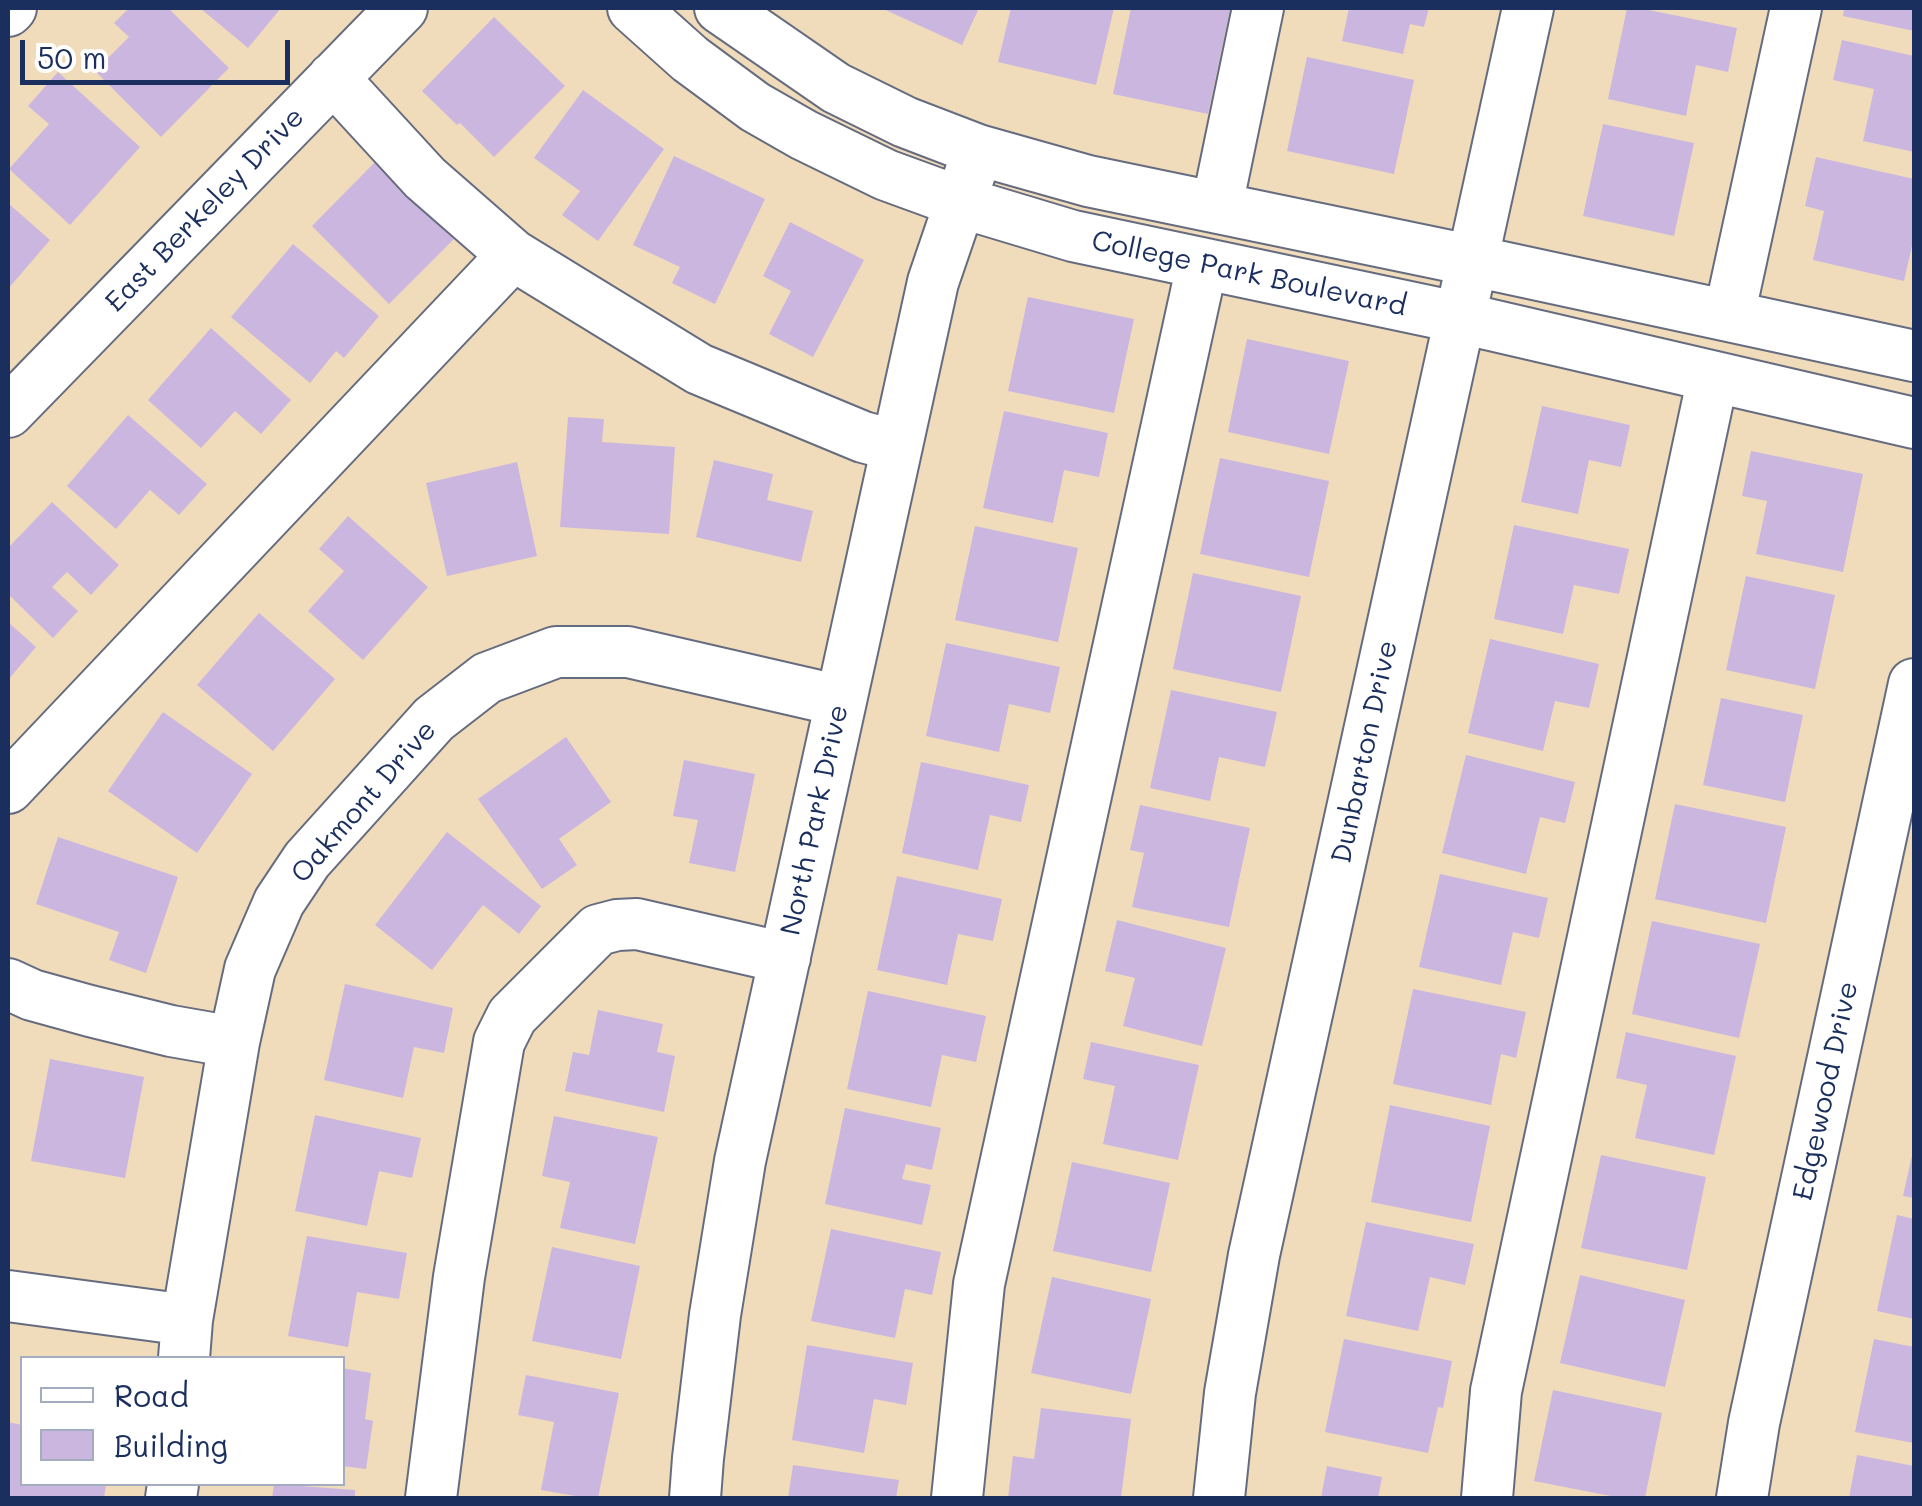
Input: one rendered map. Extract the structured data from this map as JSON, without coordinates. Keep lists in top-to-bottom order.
{
  "streets": {
    "street": [
      "East Berkeley Drive",
      "College Park Boulevard",
      "Dunbarton Drive",
      "Oakmont Drive",
      "North Park Drive",
      "Edgewood Drive"
    ]
  },
  "crossings": [
    ["College Park Boulevard", "Dunbarton Drive"],
    ["College Park Boulevard", "North Park Drive"],
    ["Oakmont Drive", "North Park Drive"]
  ],
  "legend": ["Road", "Building"],
  "scale_bar": "50 m"
}
